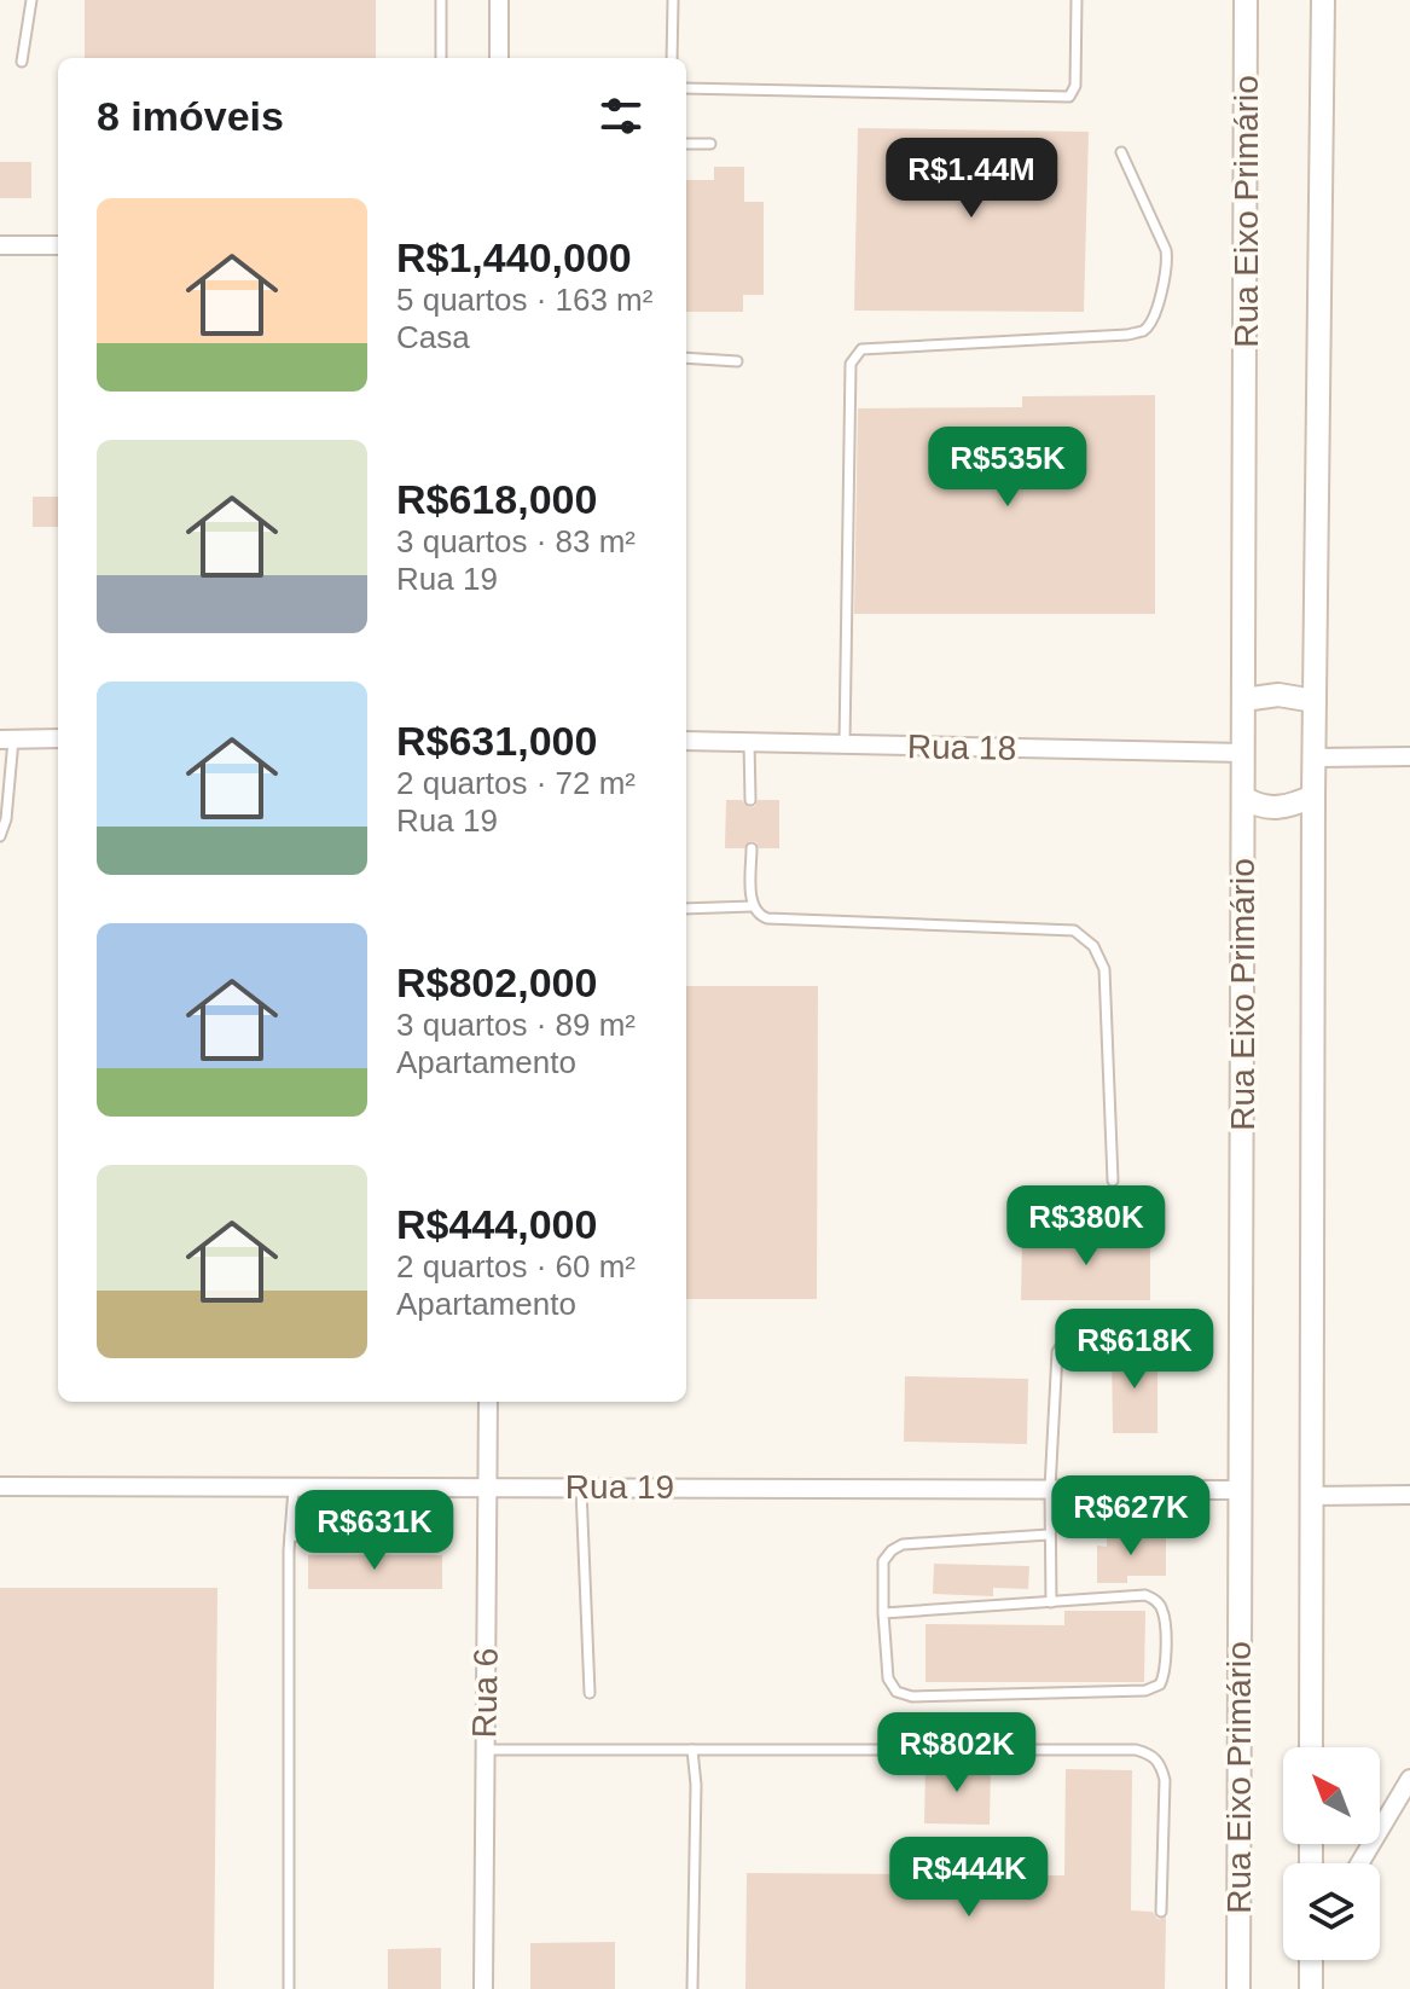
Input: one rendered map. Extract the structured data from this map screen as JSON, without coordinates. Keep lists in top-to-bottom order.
{
  "streets": {
    "street": [
      "Rua Eixo Primário",
      "Rua 18",
      "Rua 19",
      "Rua 6"
    ]
  },
  "crossings": [
    ["Rua Eixo Primário", "Rua 18"],
    ["Rua Eixo Primário", "Rua 19"],
    ["Rua 19", "Rua 6"]
  ],
  "north": "top left",
  "page": {
    "heading": "8 imóveis",
    "price": [
      "R$1.44M",
      "R$535K",
      "R$380K",
      "R$618K",
      "R$627K",
      "R$631K",
      "R$802K",
      "R$444K"
    ],
    "list": [
      {
        "name": "R$1,440,000",
        "note": "5 quartos · 163 m² · Casa"
      },
      {
        "name": "R$618,000",
        "note": "3 quartos · 83 m² · Rua 19"
      },
      {
        "name": "R$631,000",
        "note": "2 quartos · 72 m² · Rua 19"
      },
      {
        "name": "R$802,000",
        "note": "3 quartos · 89 m² · Apartamento"
      },
      {
        "name": "R$444,000",
        "note": "2 quartos · 60 m² · Apartamento"
      }
    ]
  }
}
